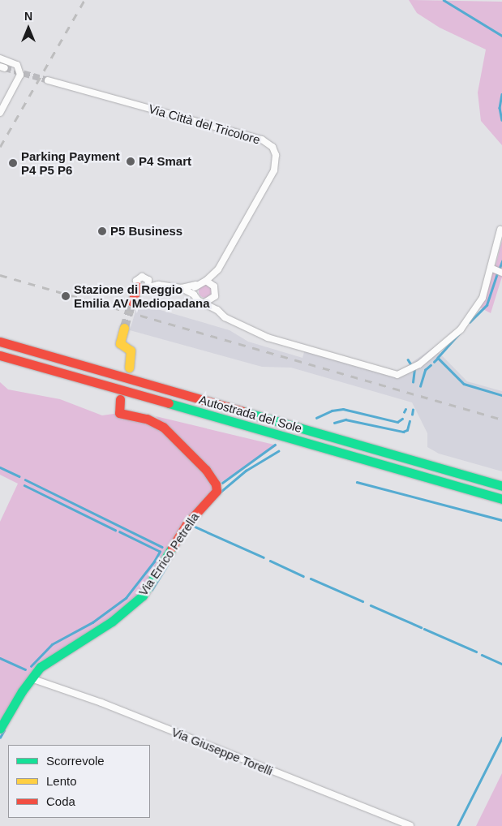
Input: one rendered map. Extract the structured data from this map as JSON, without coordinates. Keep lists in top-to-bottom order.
{
  "streets": {
    "main road": ["Autostrada del Sole", "Via Errico Petrella"],
    "street": ["Via Città del Tricolore", "Via Giuseppe Torelli"]
  },
  "crossings": [
    ["Via Errico Petrella", "Via Giuseppe Torelli"]
  ],
  "places": [
    "P4 Smart",
    "Parking Payment P4 P5 P6",
    "P5 Business",
    "Stazione di Reggio Emilia AV Mediopadana"
  ],
  "legend": ["Scorrevole", "Lento", "Coda"],
  "north": "top"
}
